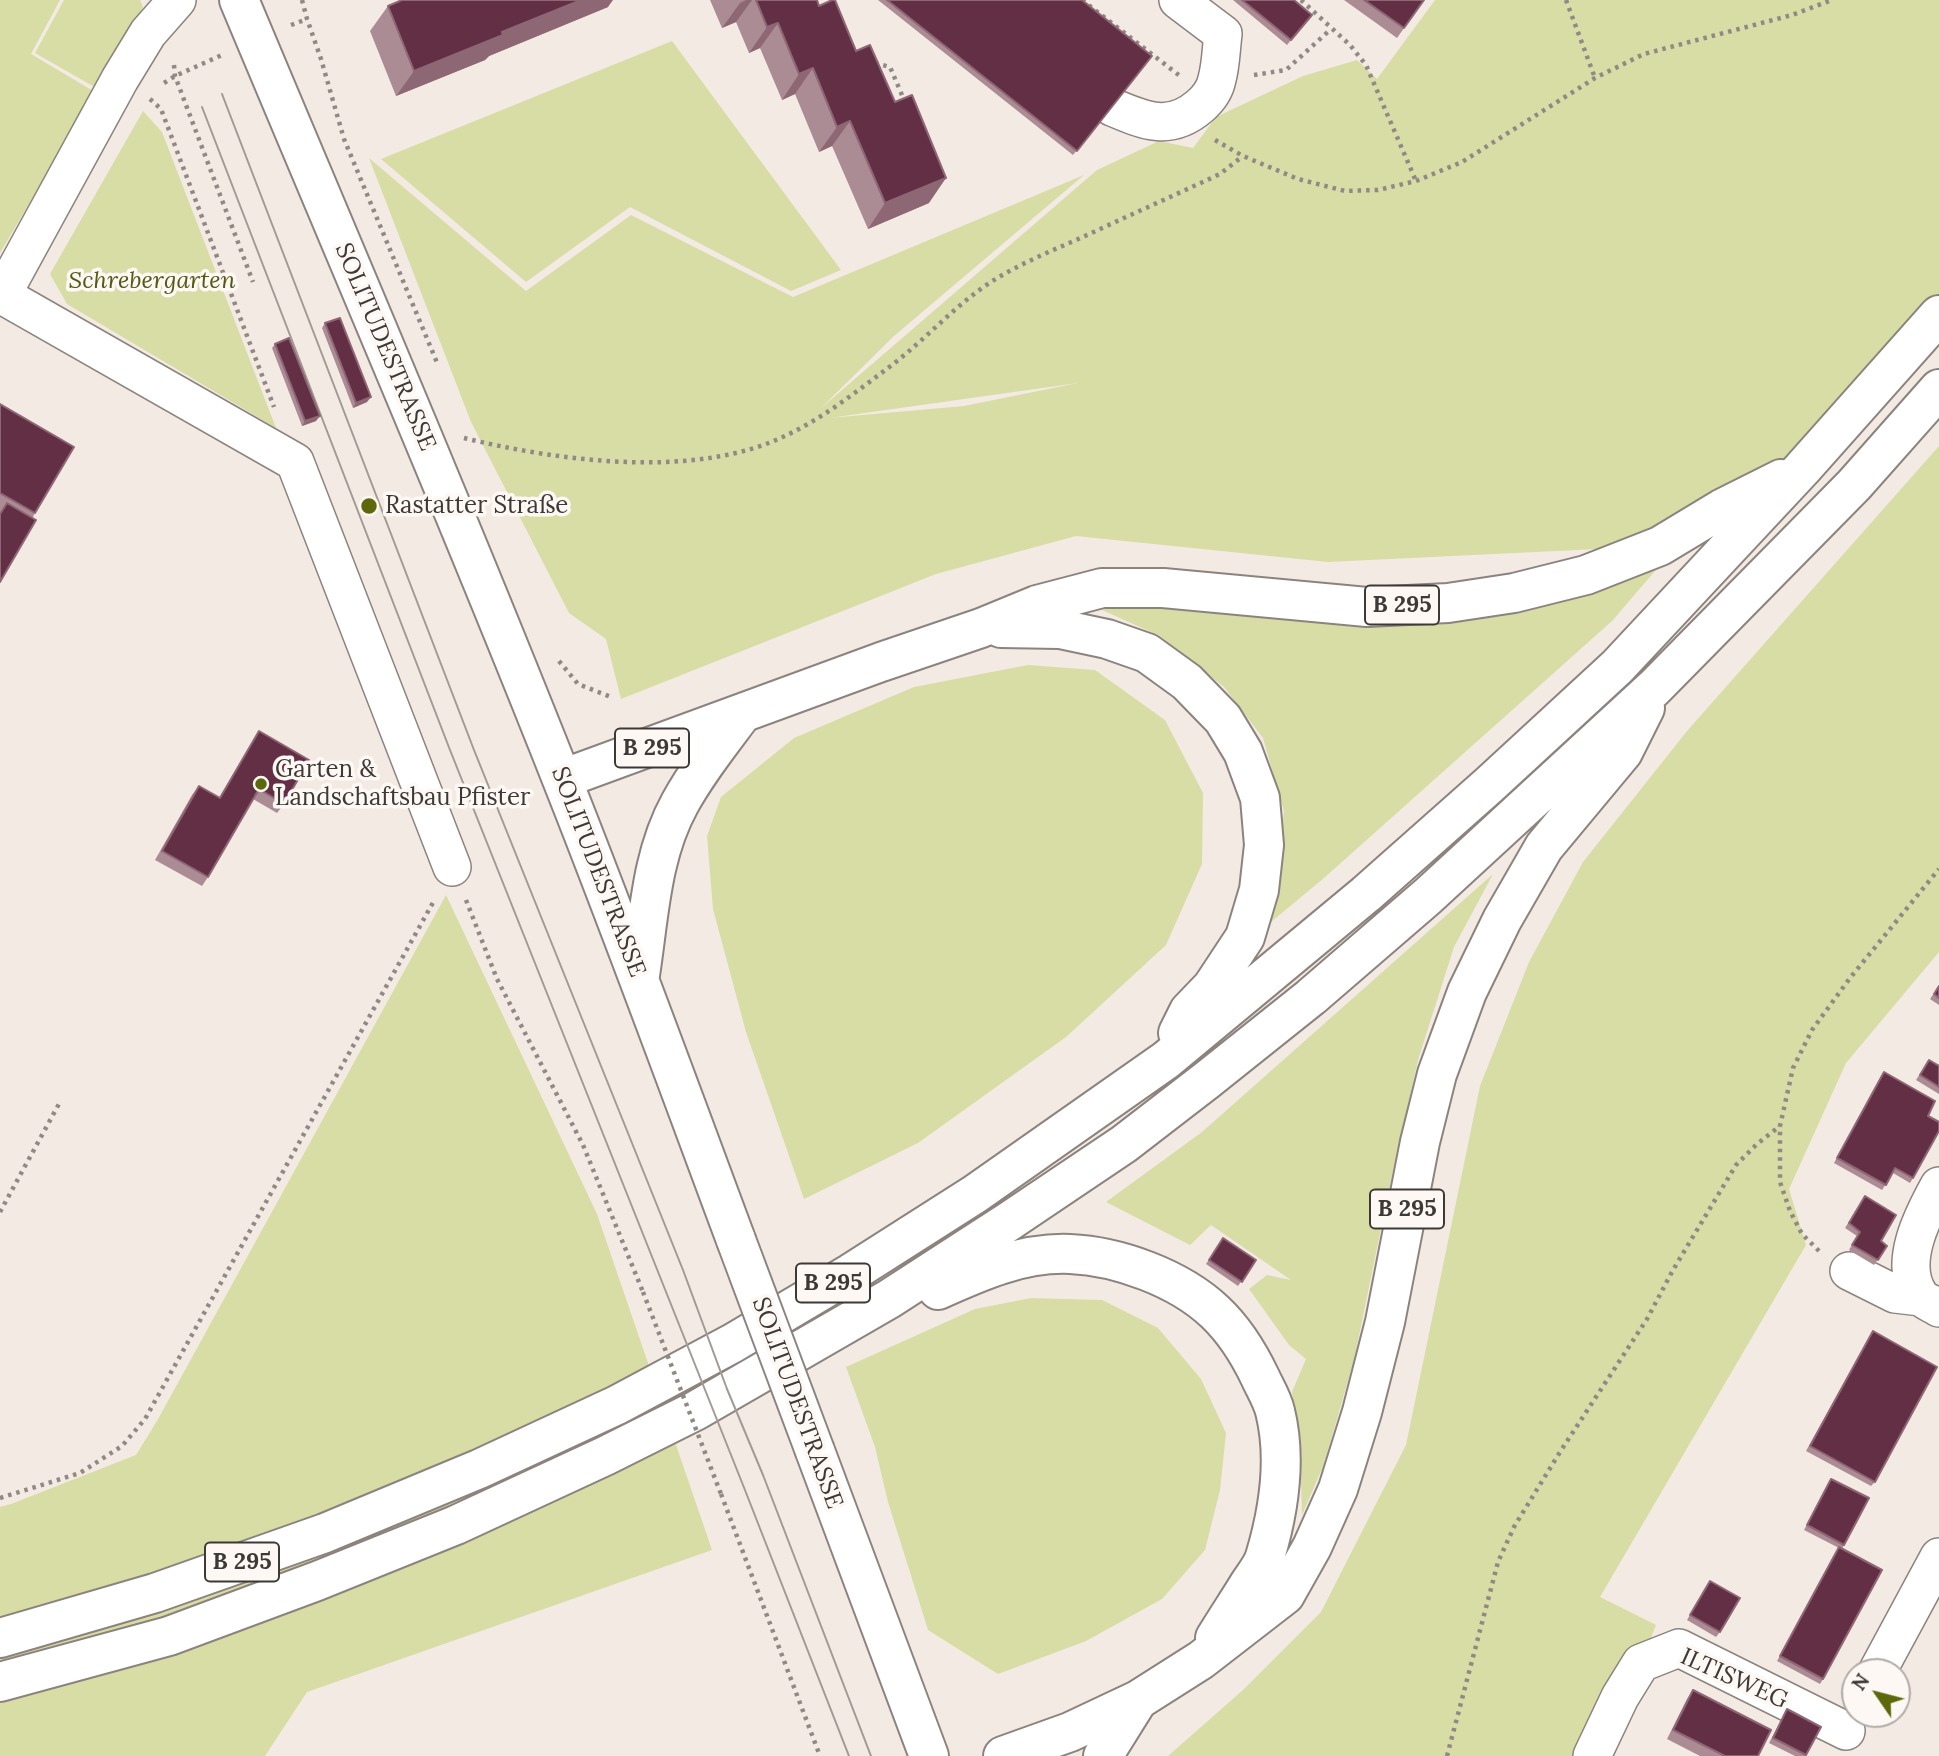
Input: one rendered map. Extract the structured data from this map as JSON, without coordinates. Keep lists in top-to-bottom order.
{
  "streets": {
    "main road": ["SOLITUDESTRASSE", "B 295"],
    "street": ["ILTISWEG"]
  },
  "crossings": [
    ["SOLITUDESTRASSE", "B 295"]
  ],
  "parks": ["Schrebergarten"],
  "places": ["Rastatter Straße", "Garten & Landschaftsbau Pfister"],
  "north": "top left"
}
